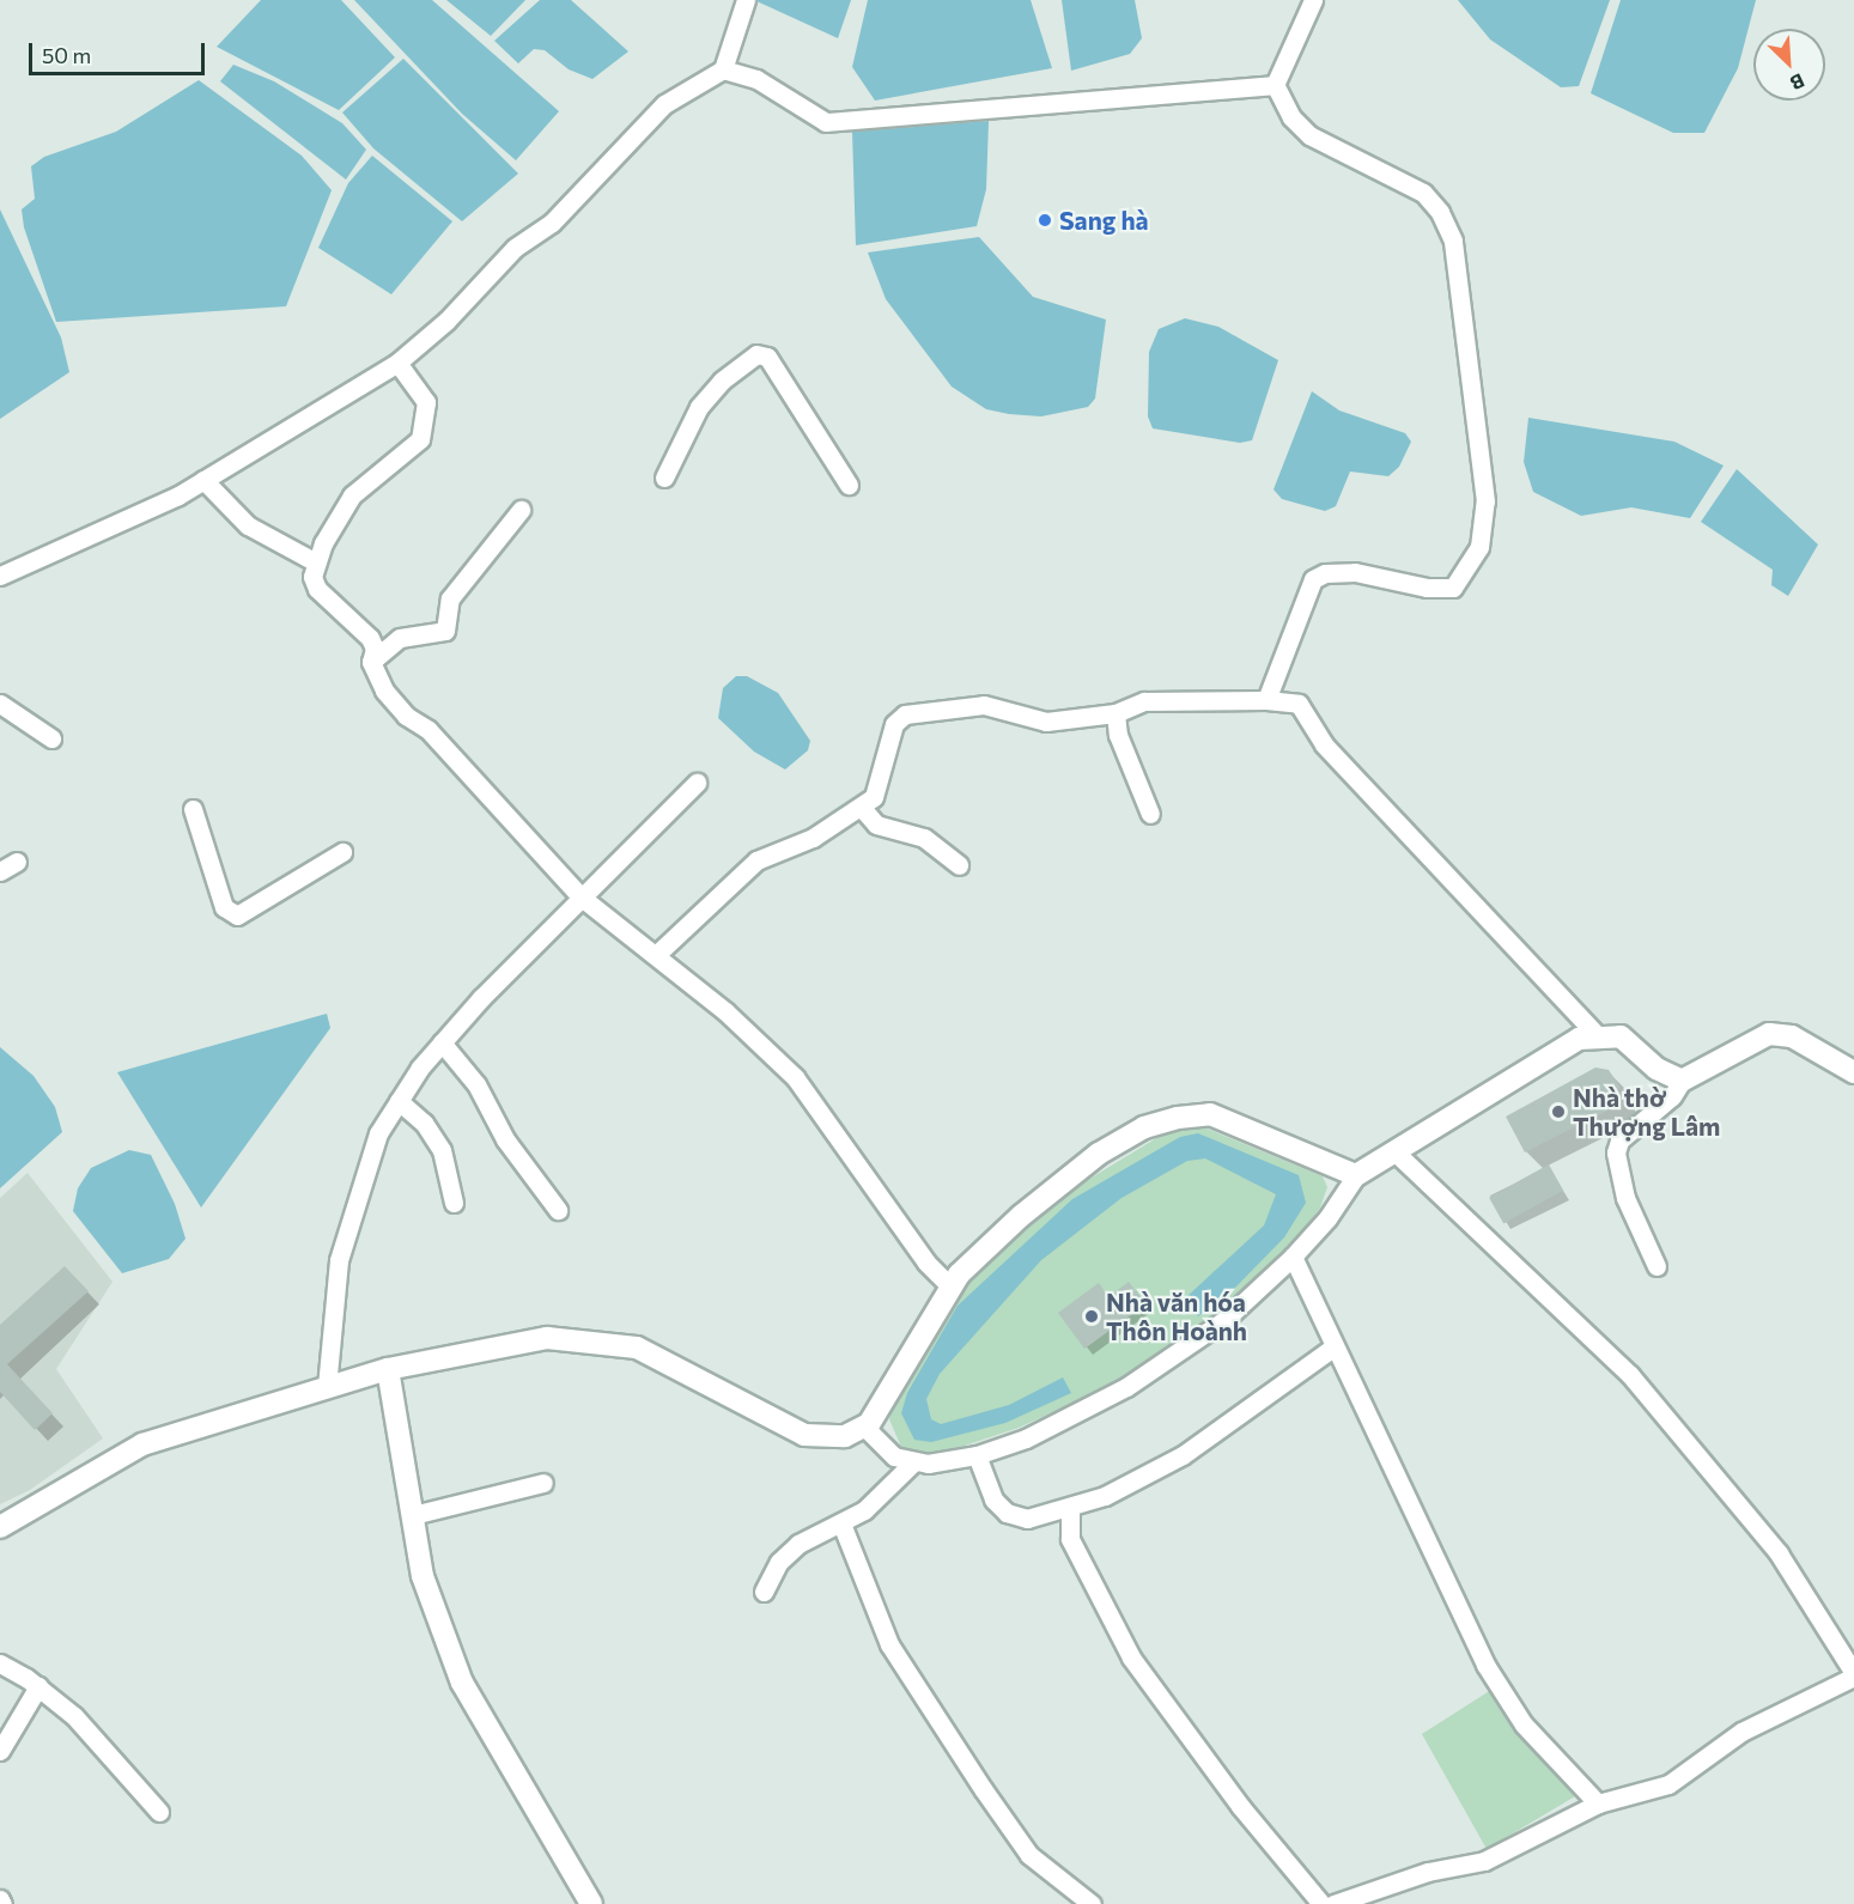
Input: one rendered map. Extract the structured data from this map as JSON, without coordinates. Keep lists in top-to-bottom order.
{
  "places": ["Sang hà", "Nhà thờ Thượng Lâm", "Nhà văn hóa Thôn Hoành"],
  "scale_bar": "50 m",
  "north": "bottom right"
}
